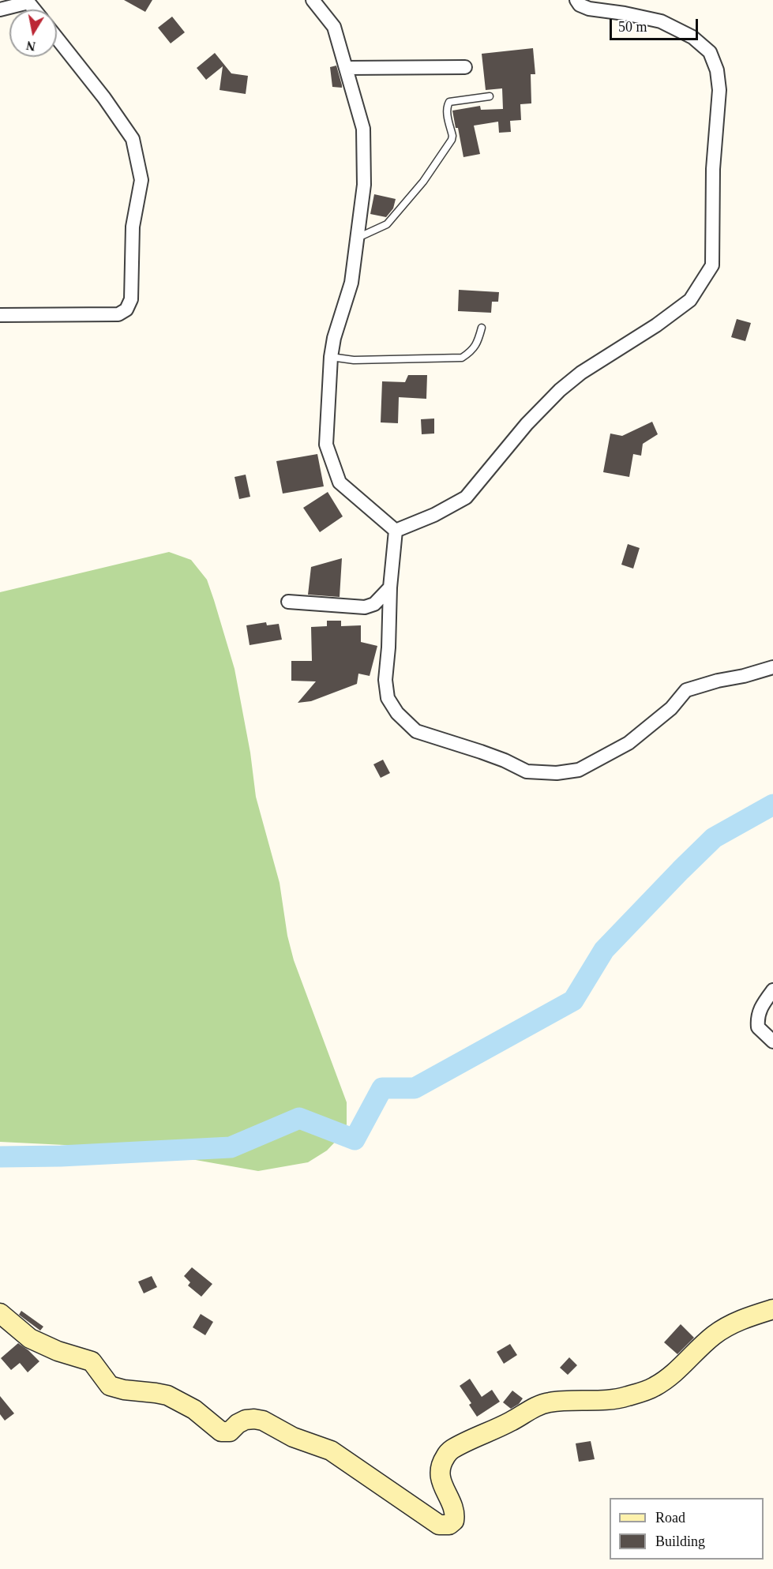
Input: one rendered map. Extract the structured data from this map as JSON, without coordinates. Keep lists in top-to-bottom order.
{
  "legend": ["Road", "Building"],
  "scale_bar": "50 m",
  "north": "bottom"
}
